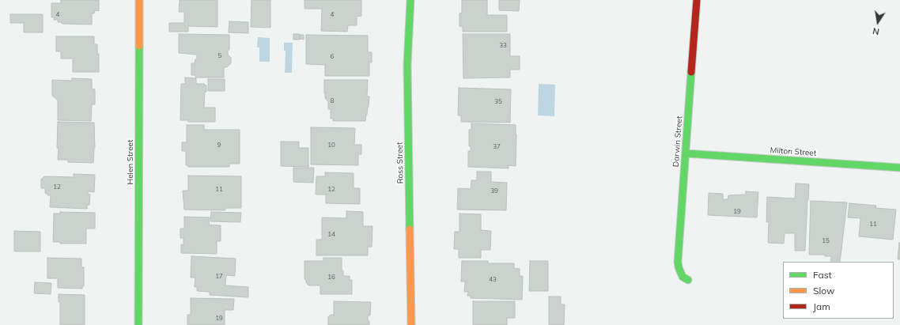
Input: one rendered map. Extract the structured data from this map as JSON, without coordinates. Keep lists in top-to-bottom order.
{
  "streets": {
    "street": [
      "Darwin Street",
      "Milton Street",
      "Helen Street",
      "Ross Street"
    ]
  },
  "crossings": [
    ["Darwin Street", "Milton Street"]
  ],
  "house_numbers": [
    "4",
    "4",
    "33",
    "5",
    "6",
    "8",
    "35",
    "9",
    "10",
    "37",
    "12",
    "11",
    "12",
    "39",
    "19",
    "11",
    "14",
    "15",
    "17",
    "16",
    "43",
    "19"
  ],
  "legend": ["Fast", "Slow", "Jam"],
  "north": "bottom"
}
